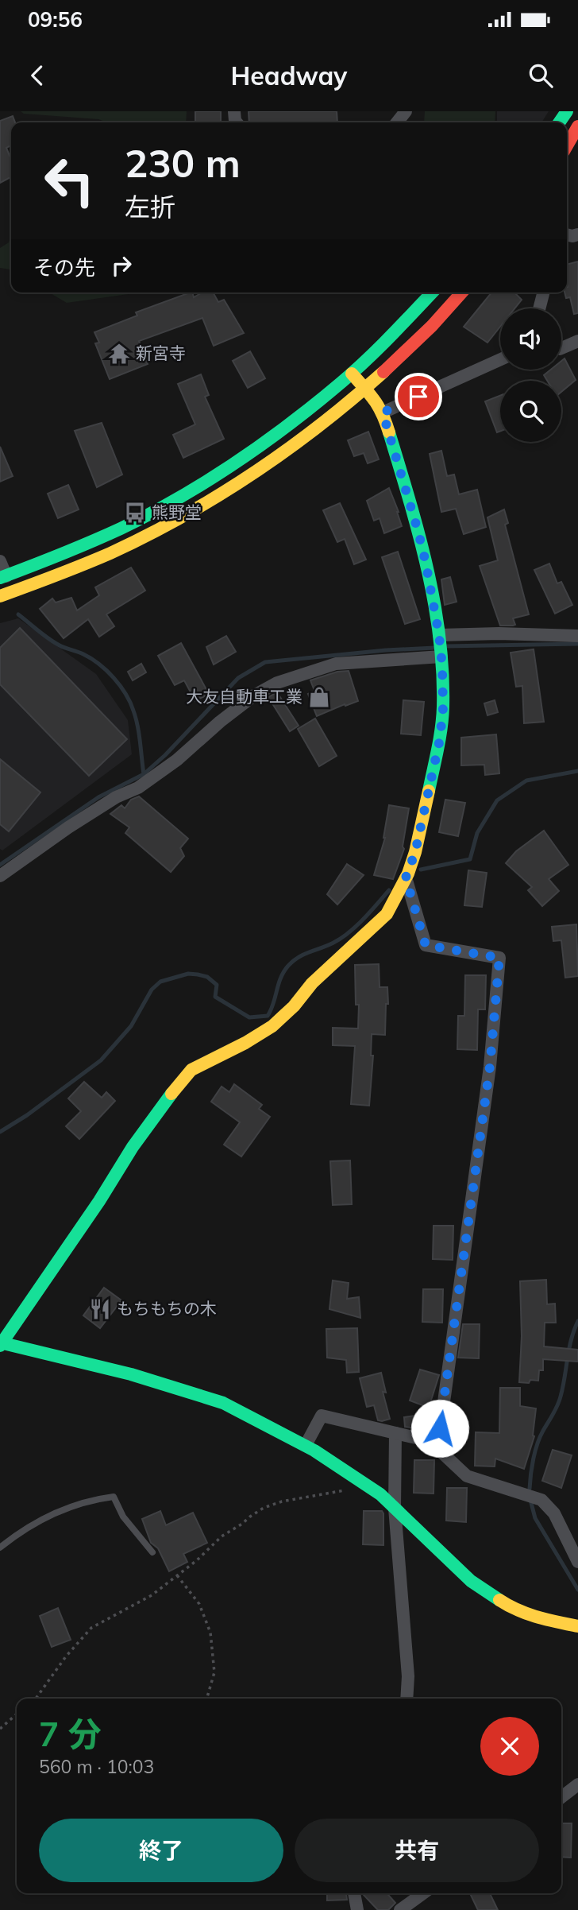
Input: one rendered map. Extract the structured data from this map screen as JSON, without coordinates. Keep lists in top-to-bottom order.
{
  "places": {
    "temple": ["新宮寺"],
    "bus stop": ["熊野堂"],
    "shop": ["大友自動車工業"],
    "restaurant": ["もちもちの木"]
  },
  "page": {
    "status": "09:56",
    "header": "Headway",
    "turn": ["230 m", "左折"],
    "then": "その先",
    "heading": ["7 分", "560 m · 10:03"],
    "buttons": ["終了", "共有"]
  }
}
